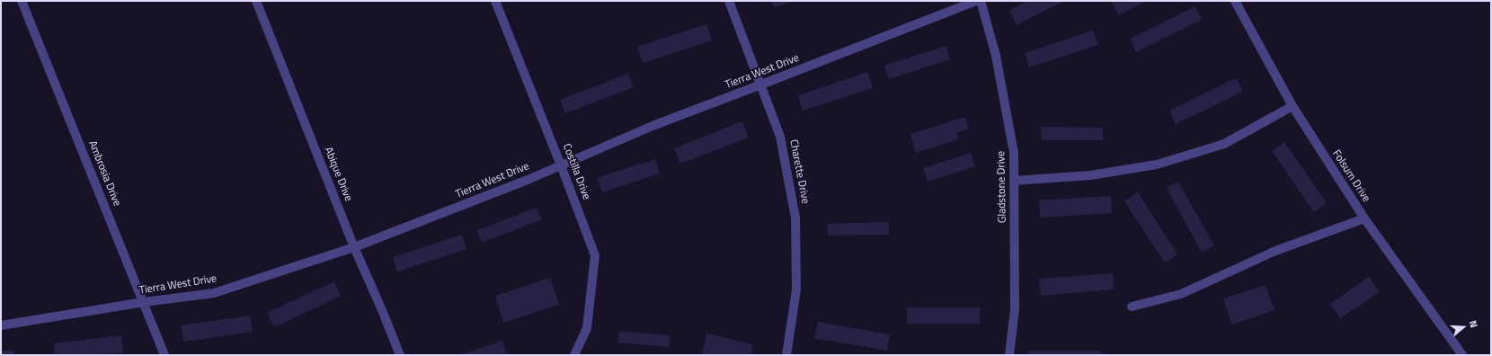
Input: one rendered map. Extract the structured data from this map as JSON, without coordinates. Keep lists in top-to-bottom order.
{
  "streets": {
    "street": [
      "Tierra West Drive",
      "Costilla Drive",
      "Charette Drive",
      "Ambrosia Drive",
      "Abique Drive",
      "Folsum Drive",
      "Gladstone Drive"
    ]
  },
  "crossings": [
    ["Tierra West Drive", "Costilla Drive"],
    ["Tierra West Drive", "Charette Drive"],
    ["Tierra West Drive", "Ambrosia Drive"],
    ["Tierra West Drive", "Abique Drive"]
  ],
  "north": "right"
}
